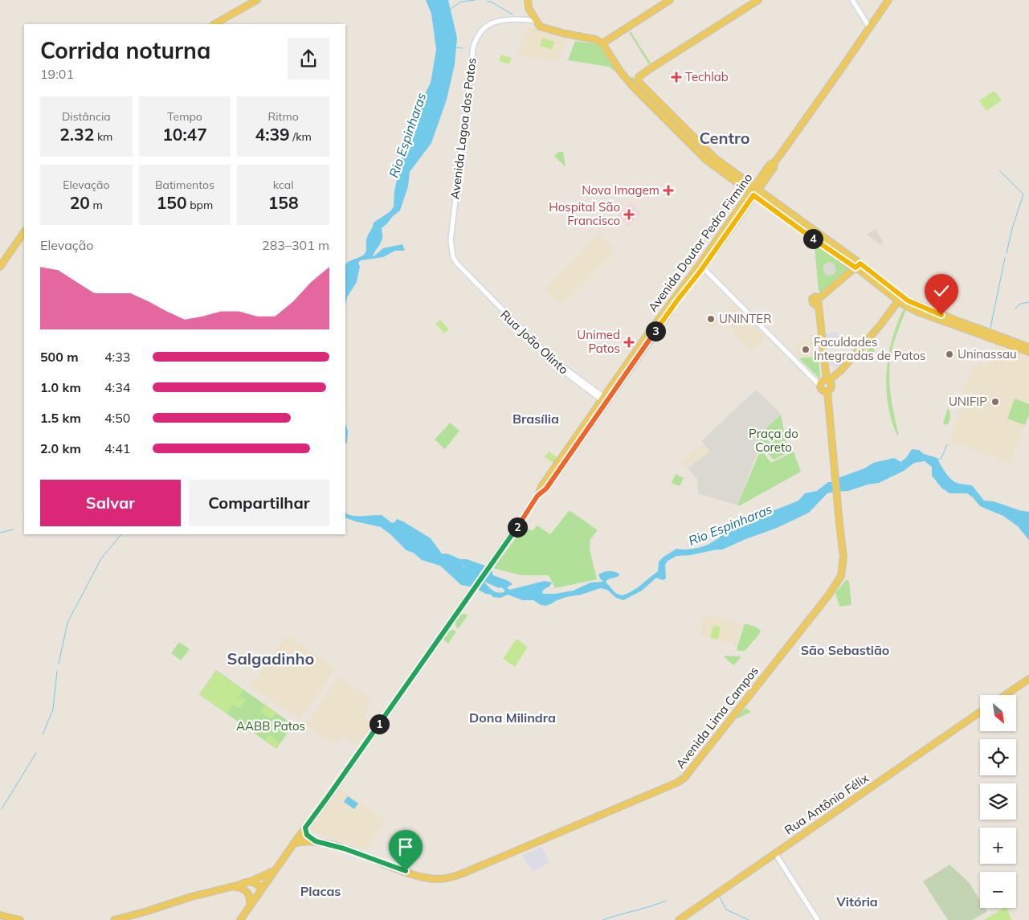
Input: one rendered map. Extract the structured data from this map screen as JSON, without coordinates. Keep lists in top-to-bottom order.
{
  "streets": {
    "main road": ["Avenida Doutor Pedro Firmino", "Avenida Lima Campos", "Rua Antônio Félix"],
    "street": ["Avenida Lagoa dos Patos", "Rua João Olinto"]
  },
  "crossings": [
    ["Avenida Lagoa dos Patos", "Rua João Olinto"],
    ["Avenida Doutor Pedro Firmino", "Rua João Olinto"]
  ],
  "districts": [
    "Centro",
    "Brasília",
    "São Sebastião",
    "Salgadinho",
    "Dona Milindra",
    "Placas",
    "Vitória"
  ],
  "water": ["Rio Espinharas"],
  "parks": ["Praça do Coreto", "AABB Patos"],
  "places": {
    "health": [
      "Techlab",
      "Nova Imagem",
      "Hospital São Francisco",
      "Unimed Patos"
    ],
    "other": [
      "UNINTER",
      "Faculdades Integradas de Patos",
      "Uninassau",
      "UNIFIP"
    ]
  },
  "north": "bottom right",
  "page": {
    "heading": ["Corrida noturna", "19:01"],
    "stats": [
      ["Distância", "2.32 km"],
      ["Tempo", "10:47"],
      ["Ritmo", "4:39 /km"],
      ["Elevação", "20 m"],
      ["Batimentos", "150 bpm"],
      ["kcal", "158"]
    ],
    "pins": [
      "4",
      "3",
      "2",
      "1"
    ],
    "chart": ["Elevação", "283–301 m"],
    "list": [
      {
        "name": "500 m",
        "note": "4:33"
      },
      {
        "name": "1.0 km",
        "note": "4:34"
      },
      {
        "name": "1.5 km",
        "note": "4:50"
      },
      {
        "name": "2.0 km",
        "note": "4:41"
      }
    ],
    "buttons": ["Salvar", "Compartilhar"],
    "map_buttons": ["+", "−"]
  }
}
